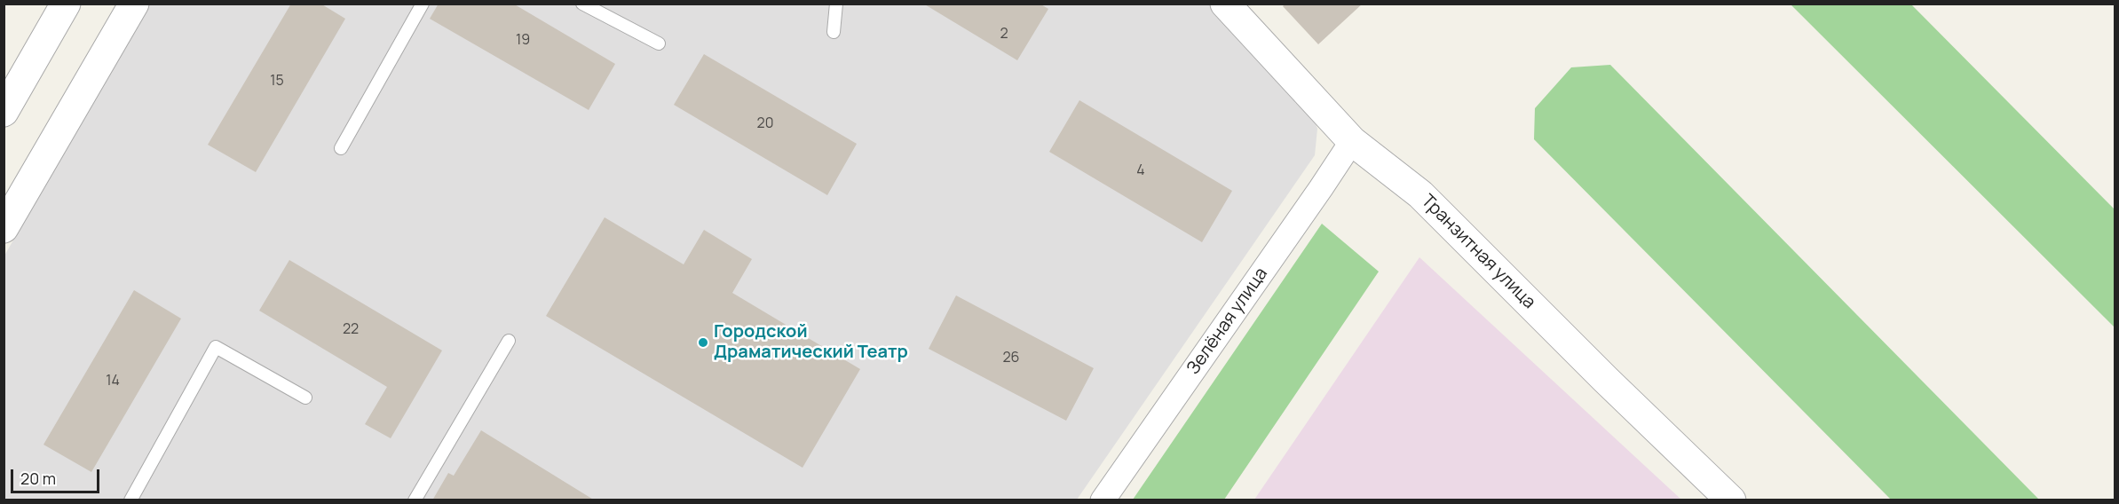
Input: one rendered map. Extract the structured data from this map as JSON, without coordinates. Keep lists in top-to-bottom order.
{
  "streets": {
    "street": ["Транзитная улица", "Зелёная улица"]
  },
  "crossings": [
    ["Транзитная улица", "Зелёная улица"]
  ],
  "places": ["Городской Драматический Театр"],
  "house_numbers": [
    "2",
    "19",
    "15",
    "20",
    "4",
    "22",
    "26",
    "14"
  ],
  "scale_bar": "20 m"
}
